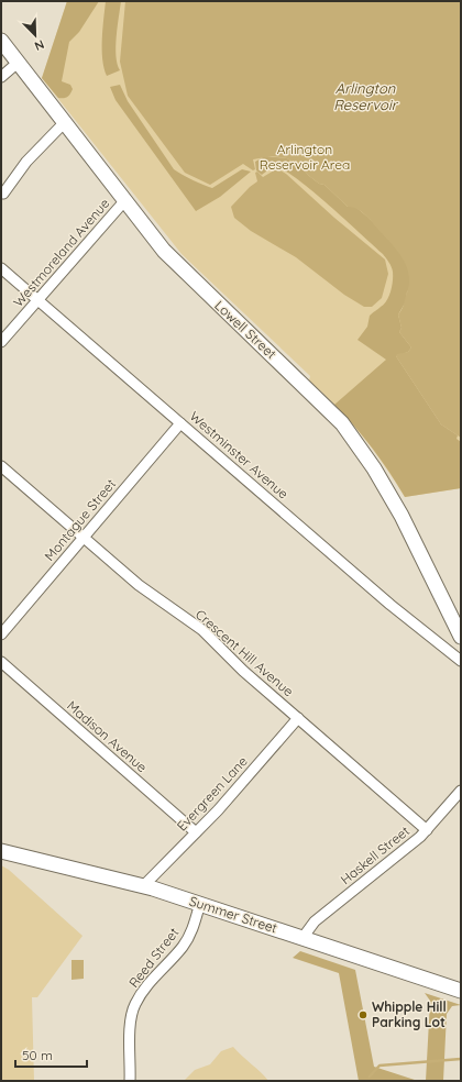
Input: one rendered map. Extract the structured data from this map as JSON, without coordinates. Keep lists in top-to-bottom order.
{
  "streets": {
    "main road": ["Lowell Street", "Summer Street"],
    "street": [
      "Westmoreland Avenue",
      "Westminster Avenue",
      "Montague Street",
      "Crescent Hill Avenue",
      "Madison Avenue",
      "Evergreen Lane",
      "Haskell Street",
      "Reed Street"
    ]
  },
  "crossings": [
    ["Westmoreland Avenue", "Lowell Street"],
    ["Westmoreland Avenue", "Westminster Avenue"],
    ["Westminster Avenue", "Montague Street"],
    ["Montague Street", "Crescent Hill Avenue"],
    ["Crescent Hill Avenue", "Evergreen Lane"],
    ["Crescent Hill Avenue", "Haskell Street"],
    ["Madison Avenue", "Evergreen Lane"],
    ["Evergreen Lane", "Summer Street"],
    ["Haskell Street", "Summer Street"],
    ["Summer Street", "Reed Street"]
  ],
  "water": ["Arlington Reservoir"],
  "parks": ["Arlington Reservoir Area"],
  "places": ["Whipple Hill Parking Lot"],
  "scale_bar": "50 m",
  "north": "bottom right"
}
